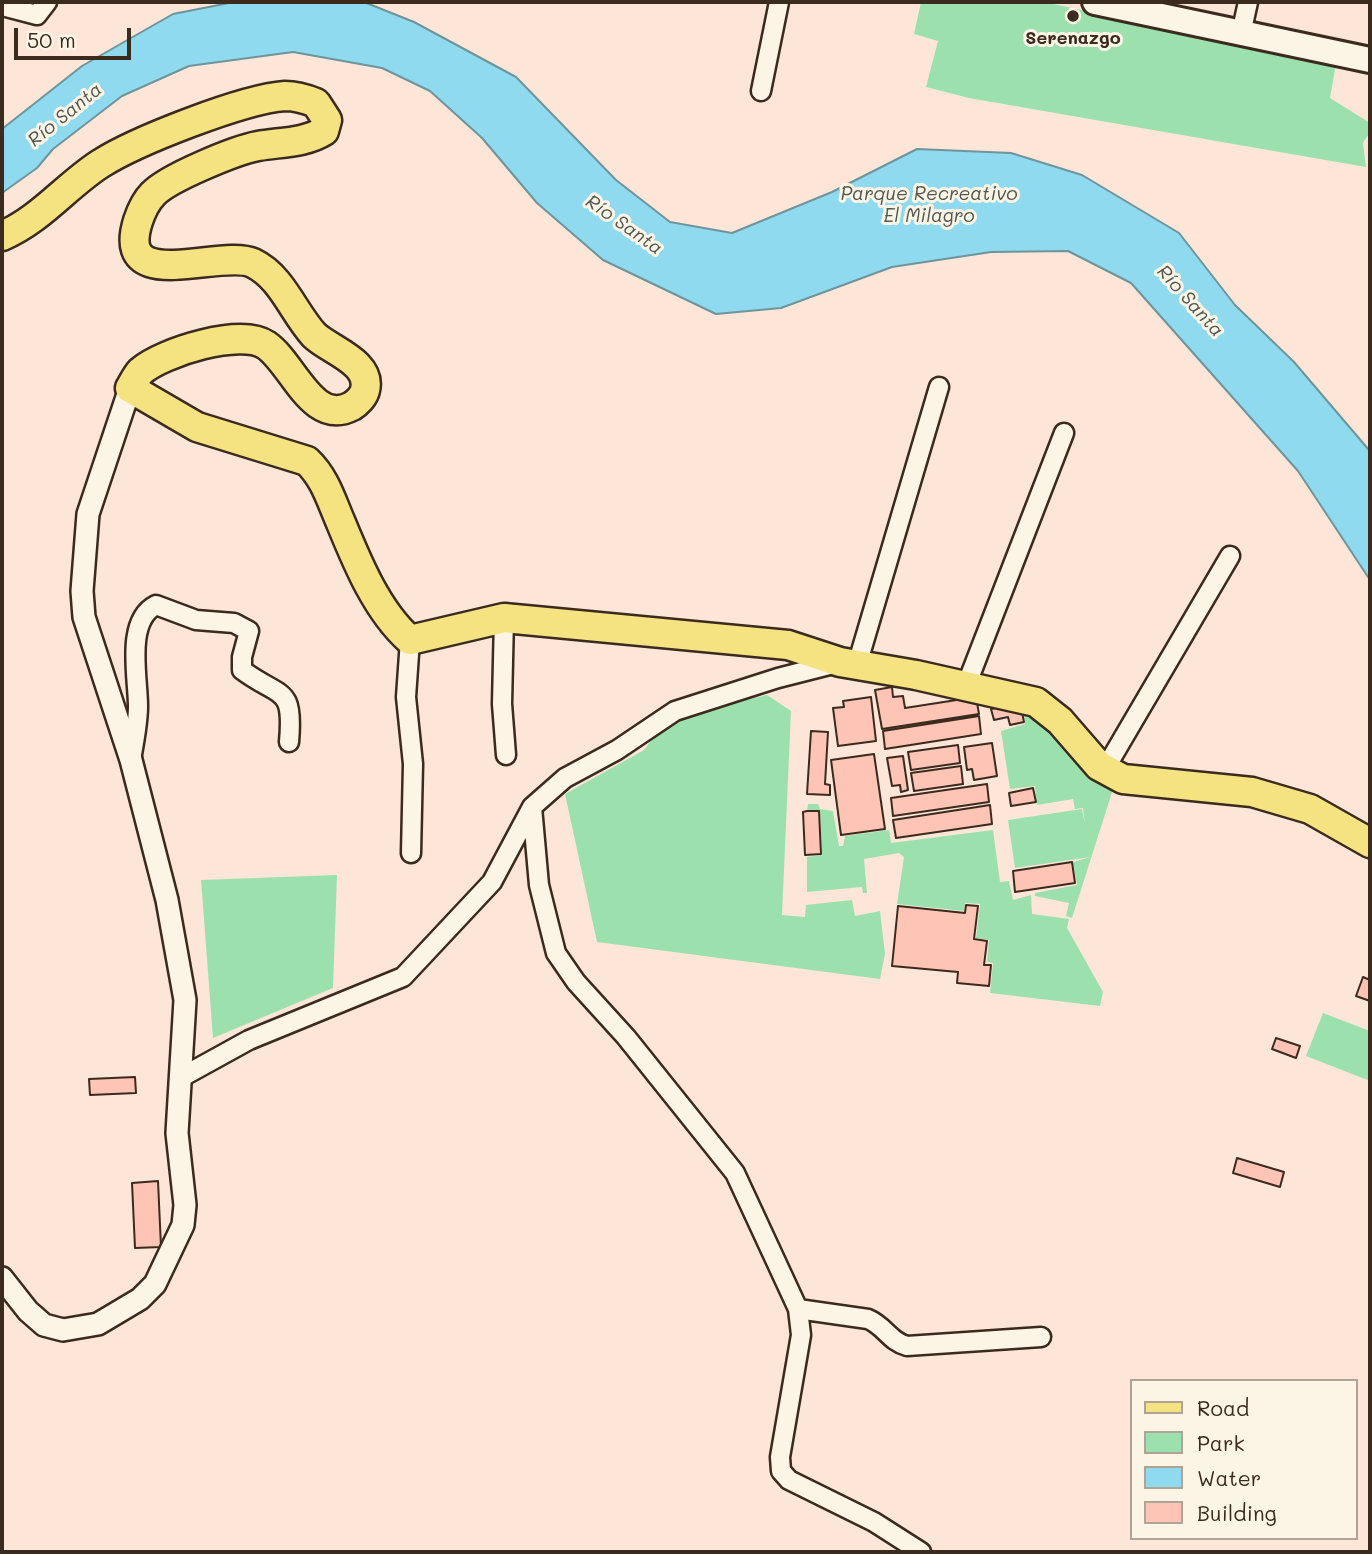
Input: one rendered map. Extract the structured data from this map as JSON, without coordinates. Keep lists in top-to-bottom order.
{
  "water": ["Río Santa", "Parque Recreativo El Milagro"],
  "places": ["Serenazgo"],
  "legend": [
    "Road",
    "Park",
    "Water",
    "Building"
  ],
  "scale_bar": "50 m"
}
